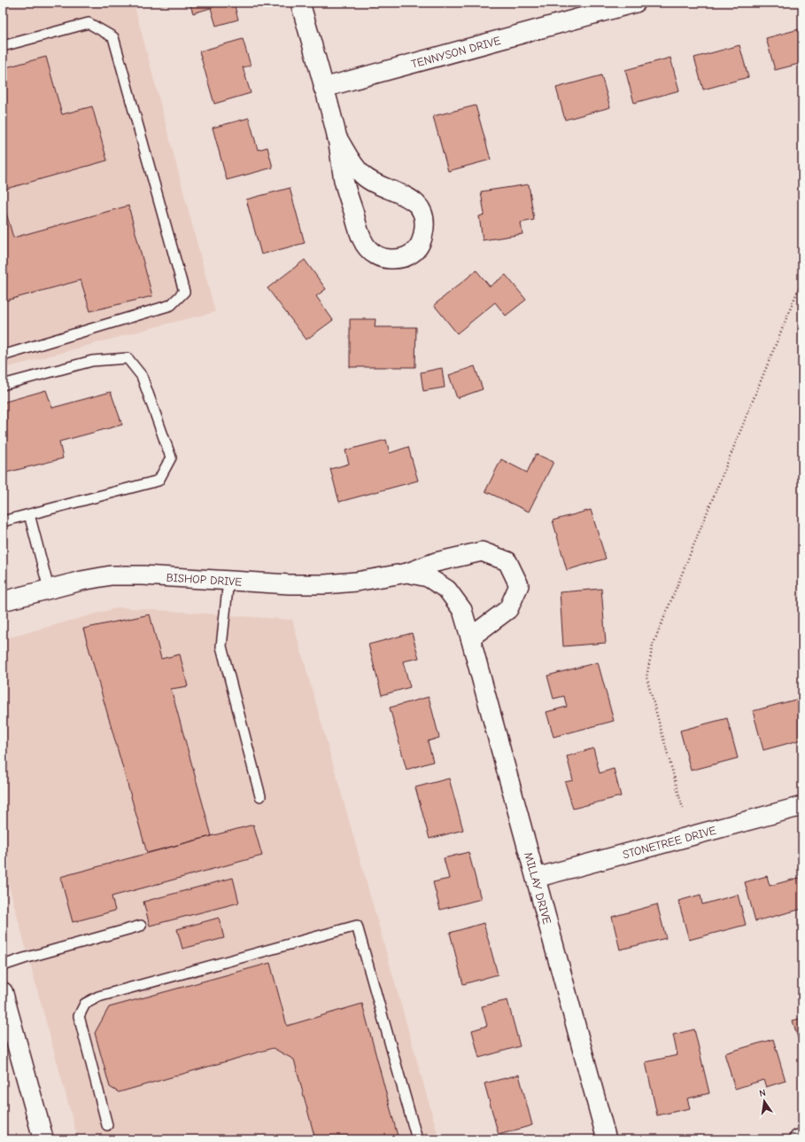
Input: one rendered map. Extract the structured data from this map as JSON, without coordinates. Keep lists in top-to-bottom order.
{
  "streets": {
    "street": [
      "TENNYSON DRIVE",
      "BISHOP DRIVE",
      "STONETREE DRIVE",
      "MILLAY DRIVE"
    ]
  },
  "crossings": [
    ["BISHOP DRIVE", "MILLAY DRIVE"],
    ["STONETREE DRIVE", "MILLAY DRIVE"]
  ],
  "north": "top"
}
